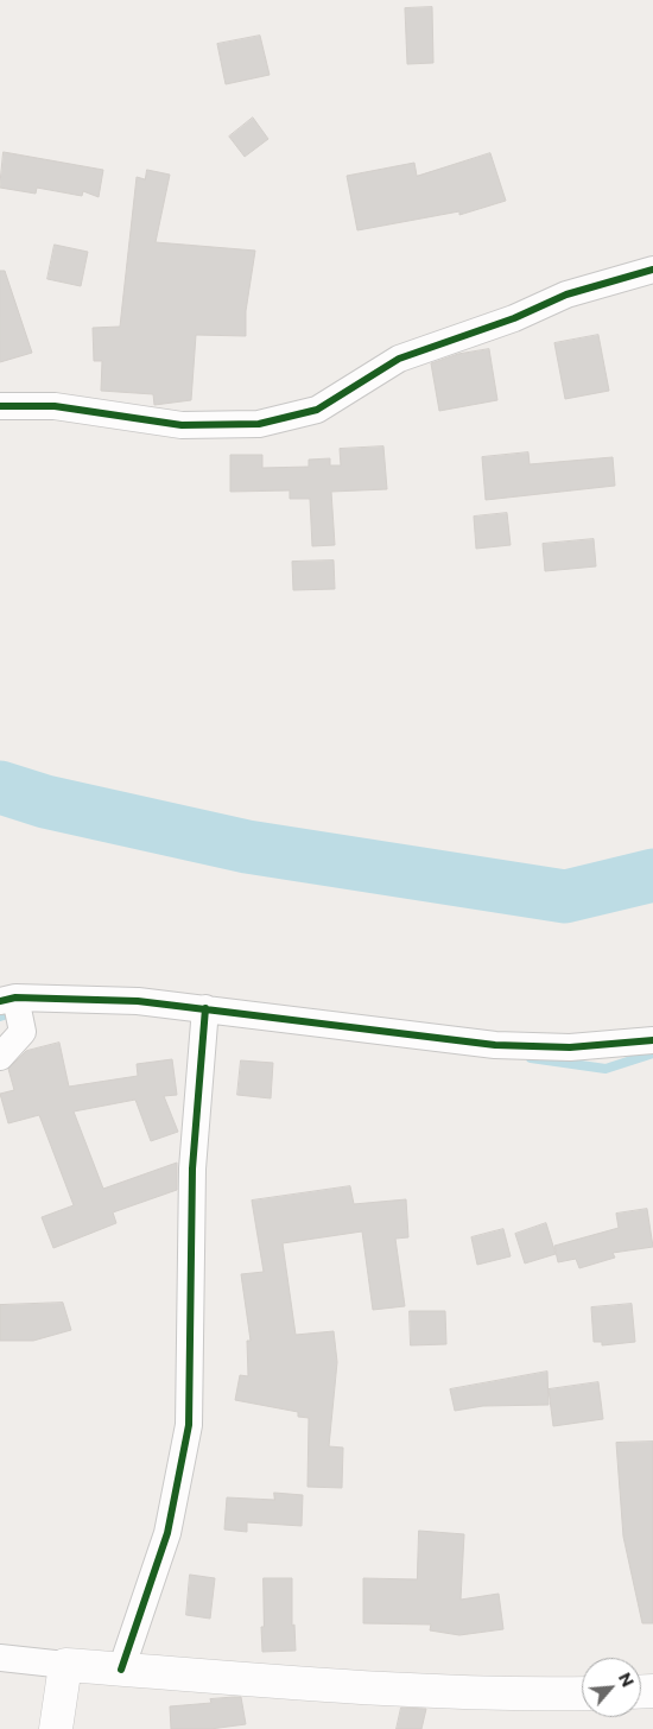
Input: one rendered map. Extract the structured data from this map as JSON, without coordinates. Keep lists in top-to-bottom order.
{
  "north": "top right"
}
